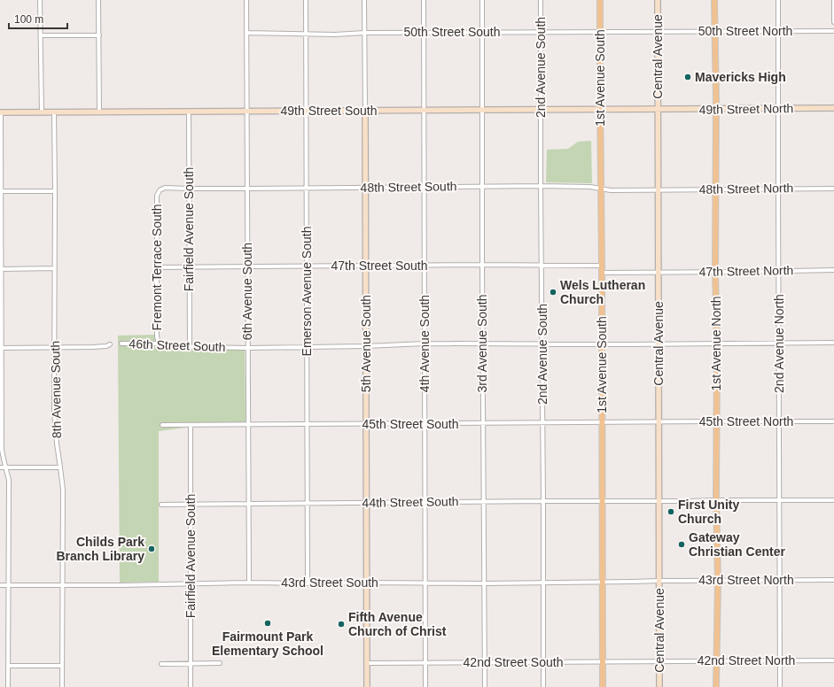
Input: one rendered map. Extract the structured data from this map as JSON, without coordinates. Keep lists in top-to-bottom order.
{
  "streets": {
    "main road": [
      "Central Avenue",
      "1st Avenue South",
      "49th Street North",
      "49th Street South",
      "5th Avenue South",
      "1st Avenue North"
    ],
    "street": [
      "50th Street North",
      "50th Street South",
      "2nd Avenue South",
      "48th Street South",
      "48th Street North",
      "Fairfield Avenue South",
      "47th Street South",
      "Fremont Terrace South",
      "47th Street North",
      "6th Avenue South",
      "Emerson Avenue South",
      "4th Avenue South",
      "3rd Avenue South",
      "2nd Avenue North",
      "46th Street South",
      "8th Avenue South",
      "45th Street North",
      "45th Street South",
      "44th Street South",
      "43rd Street North",
      "43rd Street South",
      "42nd Street North",
      "42nd Street South"
    ]
  },
  "crossings": [
    ["50th Street North", "50th Street South"],
    ["50th Street North", "Central Avenue"],
    ["50th Street North", "1st Avenue North"],
    ["50th Street North", "2nd Avenue North"],
    ["50th Street South", "Central Avenue"],
    ["50th Street South", "2nd Avenue South"],
    ["50th Street South", "1st Avenue South"],
    ["50th Street South", "6th Avenue South"],
    ["50th Street South", "Emerson Avenue South"],
    ["50th Street South", "5th Avenue South"],
    ["50th Street South", "4th Avenue South"],
    ["50th Street South", "3rd Avenue South"],
    ["Central Avenue", "49th Street North"],
    ["Central Avenue", "49th Street South"],
    ["Central Avenue", "48th Street South"],
    ["Central Avenue", "48th Street North"],
    ["Central Avenue", "47th Street North"],
    ["Central Avenue", "46th Street South"],
    ["Central Avenue", "45th Street North"],
    ["Central Avenue", "45th Street South"],
    ["Central Avenue", "44th Street South"],
    ["Central Avenue", "43rd Street North"],
    ["Central Avenue", "43rd Street South"],
    ["Central Avenue", "42nd Street North"],
    ["Central Avenue", "42nd Street South"],
    ["2nd Avenue South", "49th Street South"],
    ["2nd Avenue South", "48th Street South"],
    ["2nd Avenue South", "47th Street South"],
    ["2nd Avenue South", "46th Street South"],
    ["2nd Avenue South", "45th Street South"],
    ["2nd Avenue South", "44th Street South"],
    ["2nd Avenue South", "43rd Street South"],
    ["2nd Avenue South", "42nd Street South"],
    ["1st Avenue South", "49th Street South"],
    ["1st Avenue South", "48th Street South"],
    ["1st Avenue South", "47th Street South"],
    ["1st Avenue South", "46th Street South"],
    ["1st Avenue South", "45th Street South"],
    ["1st Avenue South", "44th Street South"],
    ["1st Avenue South", "43rd Street South"],
    ["1st Avenue South", "42nd Street South"],
    ["49th Street North", "49th Street South"],
    ["49th Street North", "1st Avenue North"],
    ["49th Street North", "2nd Avenue North"],
    ["49th Street South", "Fairfield Avenue South"],
    ["49th Street South", "6th Avenue South"],
    ["49th Street South", "Emerson Avenue South"],
    ["49th Street South", "5th Avenue South"],
    ["49th Street South", "4th Avenue South"],
    ["49th Street South", "3rd Avenue South"],
    ["49th Street South", "8th Avenue South"],
    ["48th Street South", "48th Street North"],
    ["48th Street South", "Fairfield Avenue South"],
    ["48th Street South", "Fremont Terrace South"],
    ["48th Street South", "6th Avenue South"],
    ["48th Street South", "Emerson Avenue South"],
    ["48th Street South", "5th Avenue South"],
    ["48th Street South", "4th Avenue South"],
    ["48th Street South", "3rd Avenue South"],
    ["48th Street North", "1st Avenue North"],
    ["48th Street North", "2nd Avenue North"],
    ["Fairfield Avenue South", "47th Street South"],
    ["Fairfield Avenue South", "46th Street South"],
    ["Fairfield Avenue South", "45th Street South"],
    ["Fairfield Avenue South", "44th Street South"],
    ["Fairfield Avenue South", "43rd Street South"],
    ["47th Street South", "Fremont Terrace South"],
    ["47th Street South", "6th Avenue South"],
    ["47th Street South", "Emerson Avenue South"],
    ["47th Street South", "5th Avenue South"],
    ["47th Street South", "4th Avenue South"],
    ["47th Street South", "3rd Avenue South"],
    ["Fremont Terrace South", "46th Street South"],
    ["47th Street North", "1st Avenue North"],
    ["47th Street North", "2nd Avenue North"],
    ["6th Avenue South", "46th Street South"],
    ["6th Avenue South", "45th Street South"],
    ["6th Avenue South", "44th Street South"],
    ["6th Avenue South", "43rd Street South"],
    ["Emerson Avenue South", "46th Street South"],
    ["Emerson Avenue South", "45th Street South"],
    ["Emerson Avenue South", "44th Street South"],
    ["Emerson Avenue South", "43rd Street South"],
    ["5th Avenue South", "46th Street South"],
    ["5th Avenue South", "45th Street South"],
    ["5th Avenue South", "44th Street South"],
    ["5th Avenue South", "43rd Street South"],
    ["5th Avenue South", "42nd Street South"],
    ["4th Avenue South", "46th Street South"],
    ["4th Avenue South", "45th Street South"],
    ["4th Avenue South", "44th Street South"],
    ["4th Avenue South", "43rd Street South"],
    ["4th Avenue South", "42nd Street South"],
    ["3rd Avenue South", "46th Street South"],
    ["3rd Avenue South", "45th Street South"],
    ["3rd Avenue South", "44th Street South"],
    ["3rd Avenue South", "43rd Street South"],
    ["3rd Avenue South", "42nd Street South"],
    ["1st Avenue North", "46th Street South"],
    ["1st Avenue North", "45th Street North"],
    ["1st Avenue North", "44th Street South"],
    ["1st Avenue North", "43rd Street North"],
    ["1st Avenue North", "42nd Street North"],
    ["2nd Avenue North", "46th Street South"],
    ["2nd Avenue North", "45th Street North"],
    ["2nd Avenue North", "44th Street South"],
    ["2nd Avenue North", "43rd Street North"],
    ["2nd Avenue North", "42nd Street North"],
    ["8th Avenue South", "43rd Street South"],
    ["45th Street North", "45th Street South"],
    ["43rd Street North", "43rd Street South"],
    ["42nd Street North", "42nd Street South"]
  ],
  "places": [
    "Mavericks High",
    "Wels Lutheran Church",
    "First Unity Church",
    "Gateway Christian Center",
    "Childs Park Branch Library",
    "Fairmount Park Elementary School",
    "Fifth Avenue Church of Christ"
  ],
  "scale_bar": "100 m"
}
